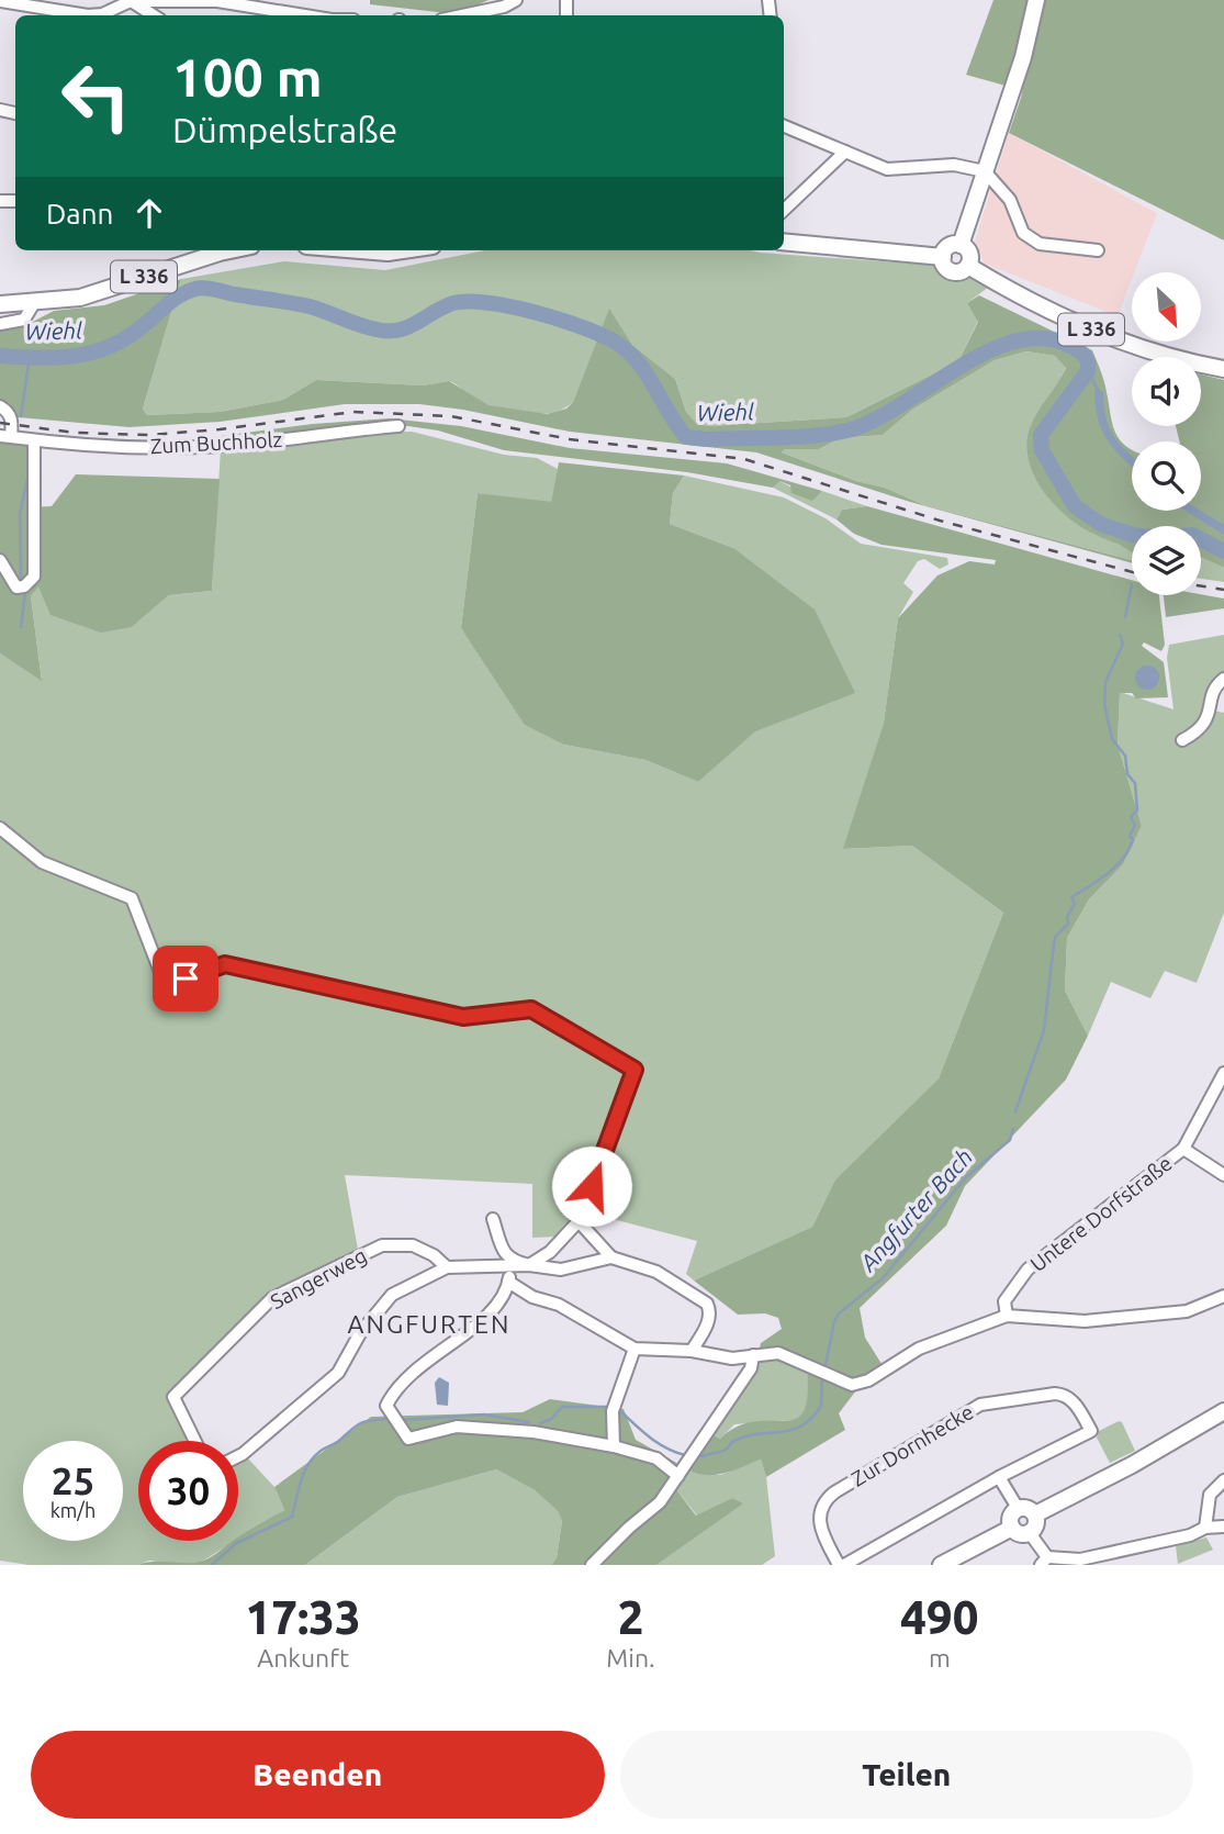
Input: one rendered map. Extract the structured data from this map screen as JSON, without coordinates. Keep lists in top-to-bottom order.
{
  "streets": {
    "main road": ["L 336"],
    "street": [
      "Zum Buchholz",
      "Untere Dorfstraße",
      "Sangerweg",
      "Zur Dornhecke"
    ]
  },
  "districts": ["ANGFURTEN"],
  "water": ["Wiehl", "Angfurter Bach"],
  "north": "bottom right",
  "page": {
    "turn": ["100 m", "Dümpelstraße"],
    "then": "Dann",
    "speed": "25 km/h",
    "limit": "30",
    "eta": [
      "17:33",
      "Ankunft",
      "2",
      "Min.",
      "490",
      "m"
    ],
    "buttons": ["Beenden", "Teilen"]
  }
}
